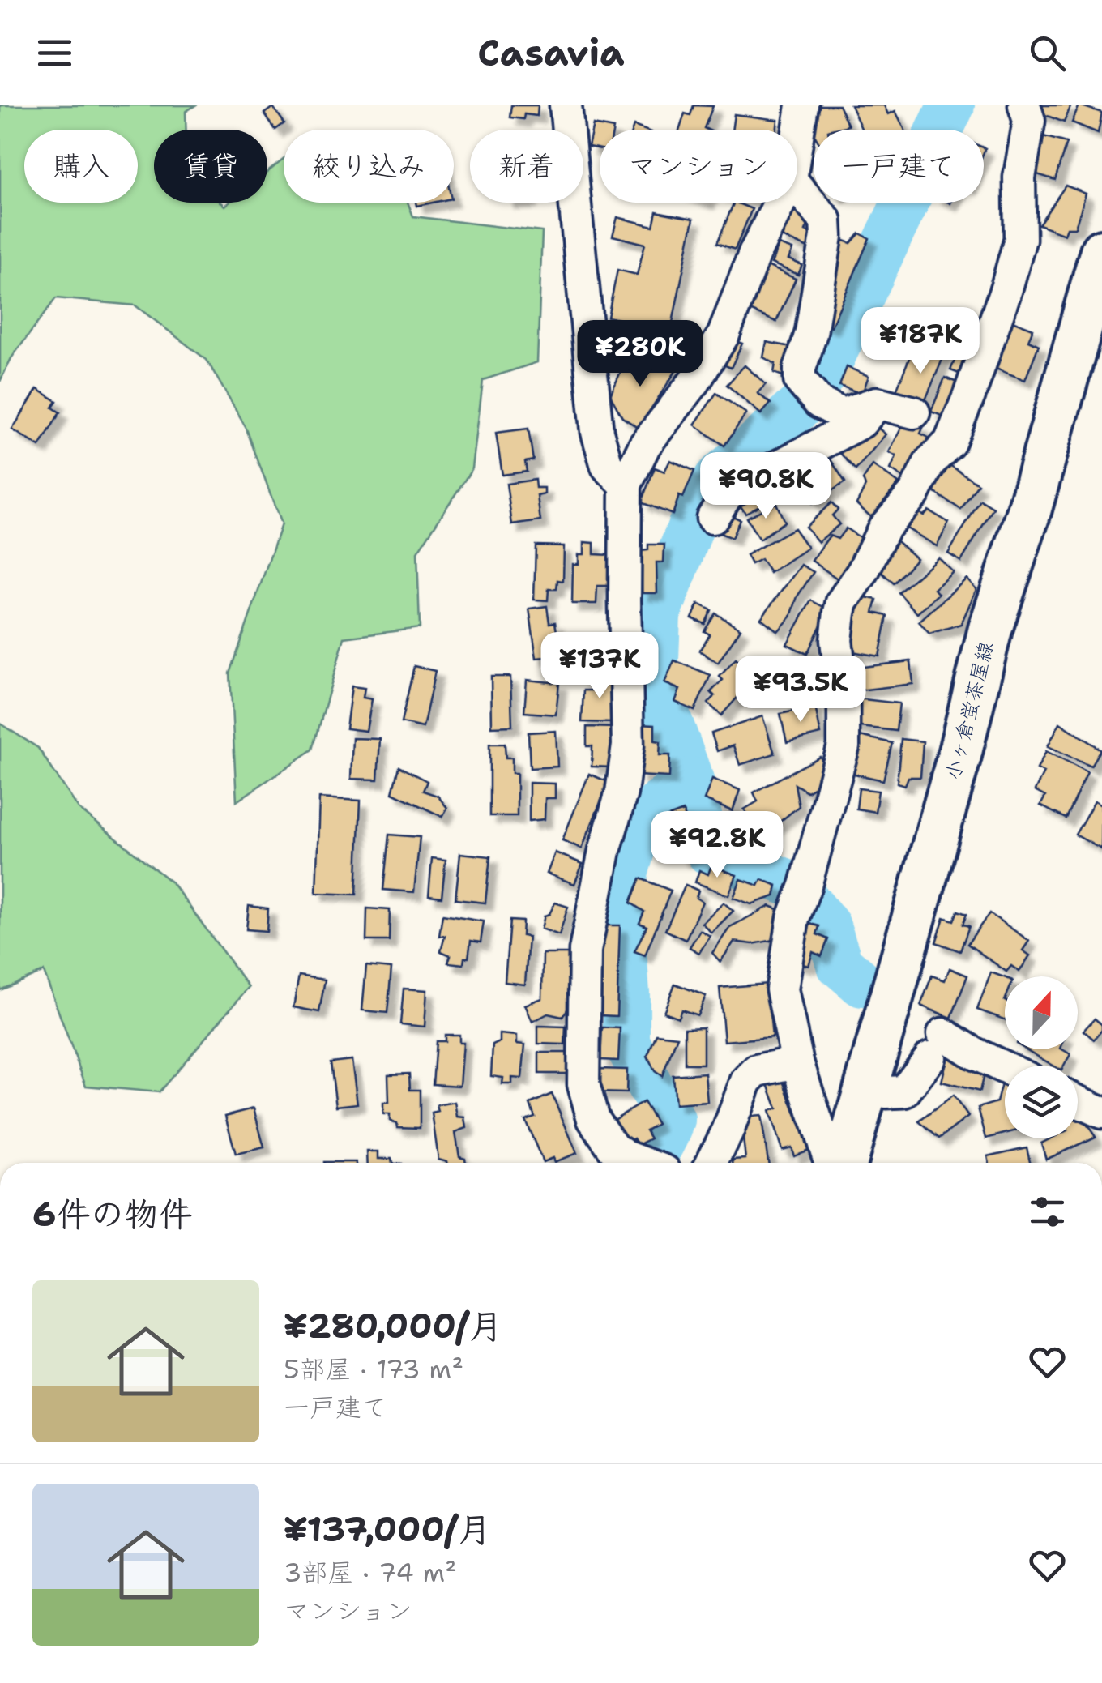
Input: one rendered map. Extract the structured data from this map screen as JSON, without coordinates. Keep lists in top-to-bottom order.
{
  "streets": {
    "street": ["小ヶ倉蛍茶屋線"]
  },
  "north": "top",
  "page": {
    "header": "Casavia",
    "chip": [
      "購入",
      "賃貸",
      "絞り込み",
      "新着",
      "マンション",
      "一戸建て"
    ],
    "price": [
      "¥187K",
      "¥280K",
      "¥90.8K",
      "¥137K",
      "¥93.5K",
      "¥92.8K"
    ],
    "heading": "6件の物件",
    "list": [
      {
        "name": "¥280,000/月",
        "note": "5部屋 · 173 m² · 一戸建て"
      },
      {
        "name": "¥137,000/月",
        "note": "3部屋 · 74 m² · マンション"
      }
    ]
  }
}
